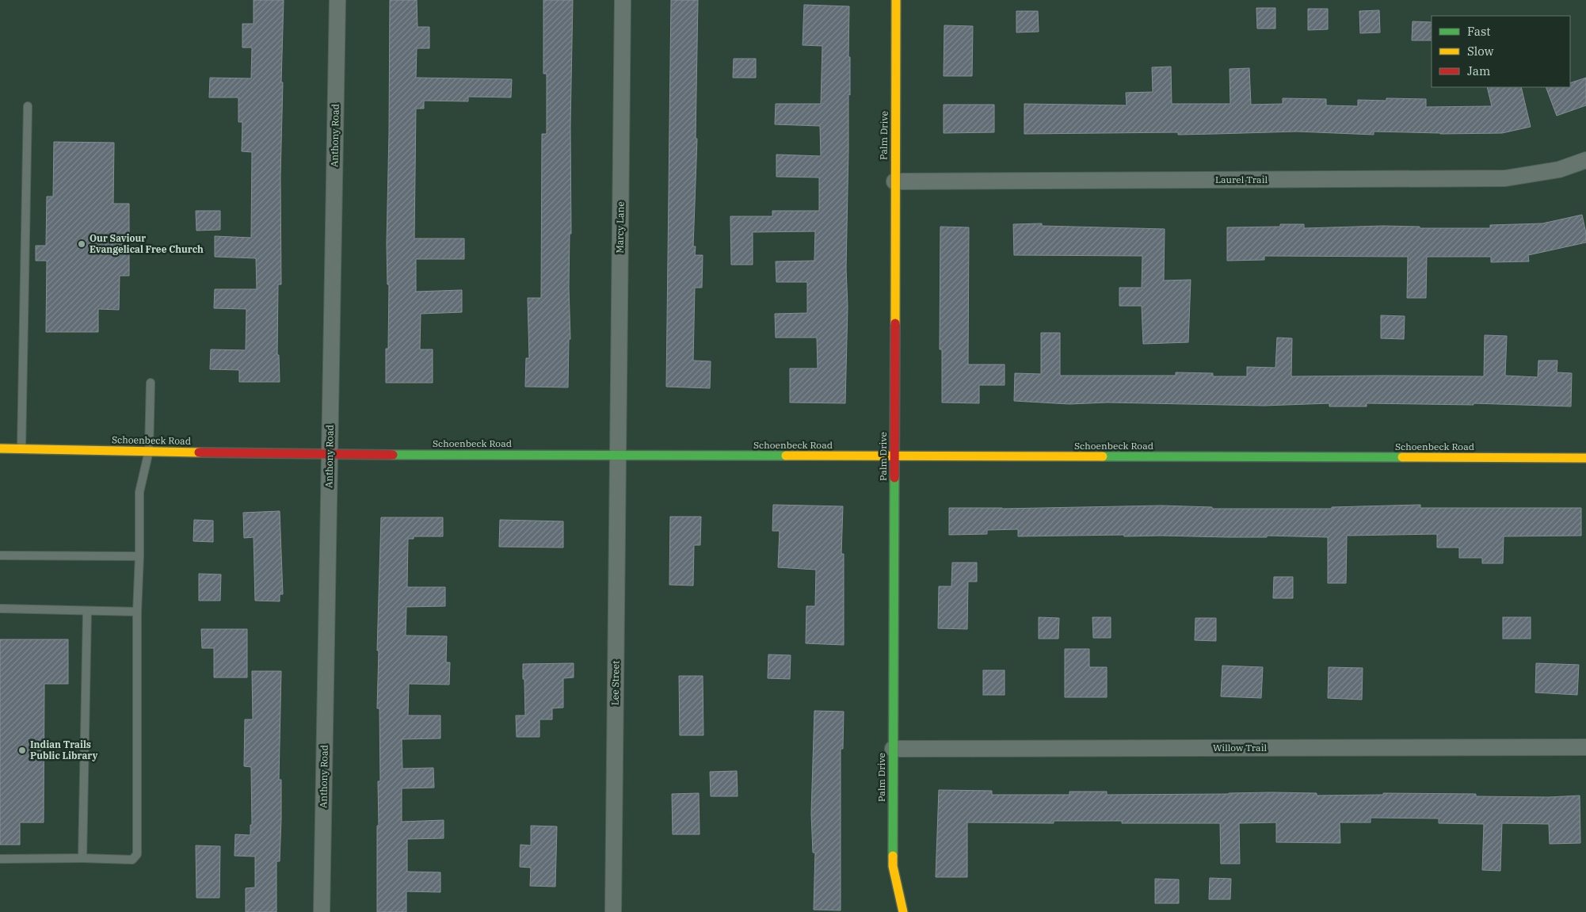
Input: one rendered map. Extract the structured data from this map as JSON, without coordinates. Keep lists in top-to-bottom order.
{
  "streets": {
    "main road": ["Palm Drive", "Schoenbeck Road"],
    "street": [
      "Anthony Road",
      "Laurel Trail",
      "Marcy Lane",
      "Lee Street",
      "Willow Trail"
    ]
  },
  "crossings": [
    ["Anthony Road", "Schoenbeck Road"],
    ["Palm Drive", "Laurel Trail"],
    ["Palm Drive", "Schoenbeck Road"],
    ["Palm Drive", "Willow Trail"],
    ["Marcy Lane", "Schoenbeck Road"],
    ["Marcy Lane", "Lee Street"],
    ["Schoenbeck Road", "Lee Street"]
  ],
  "places": ["Our Saviour Evangelical Free Church", "Indian Trails Public Library"],
  "legend": ["Fast", "Slow", "Jam"]
}
